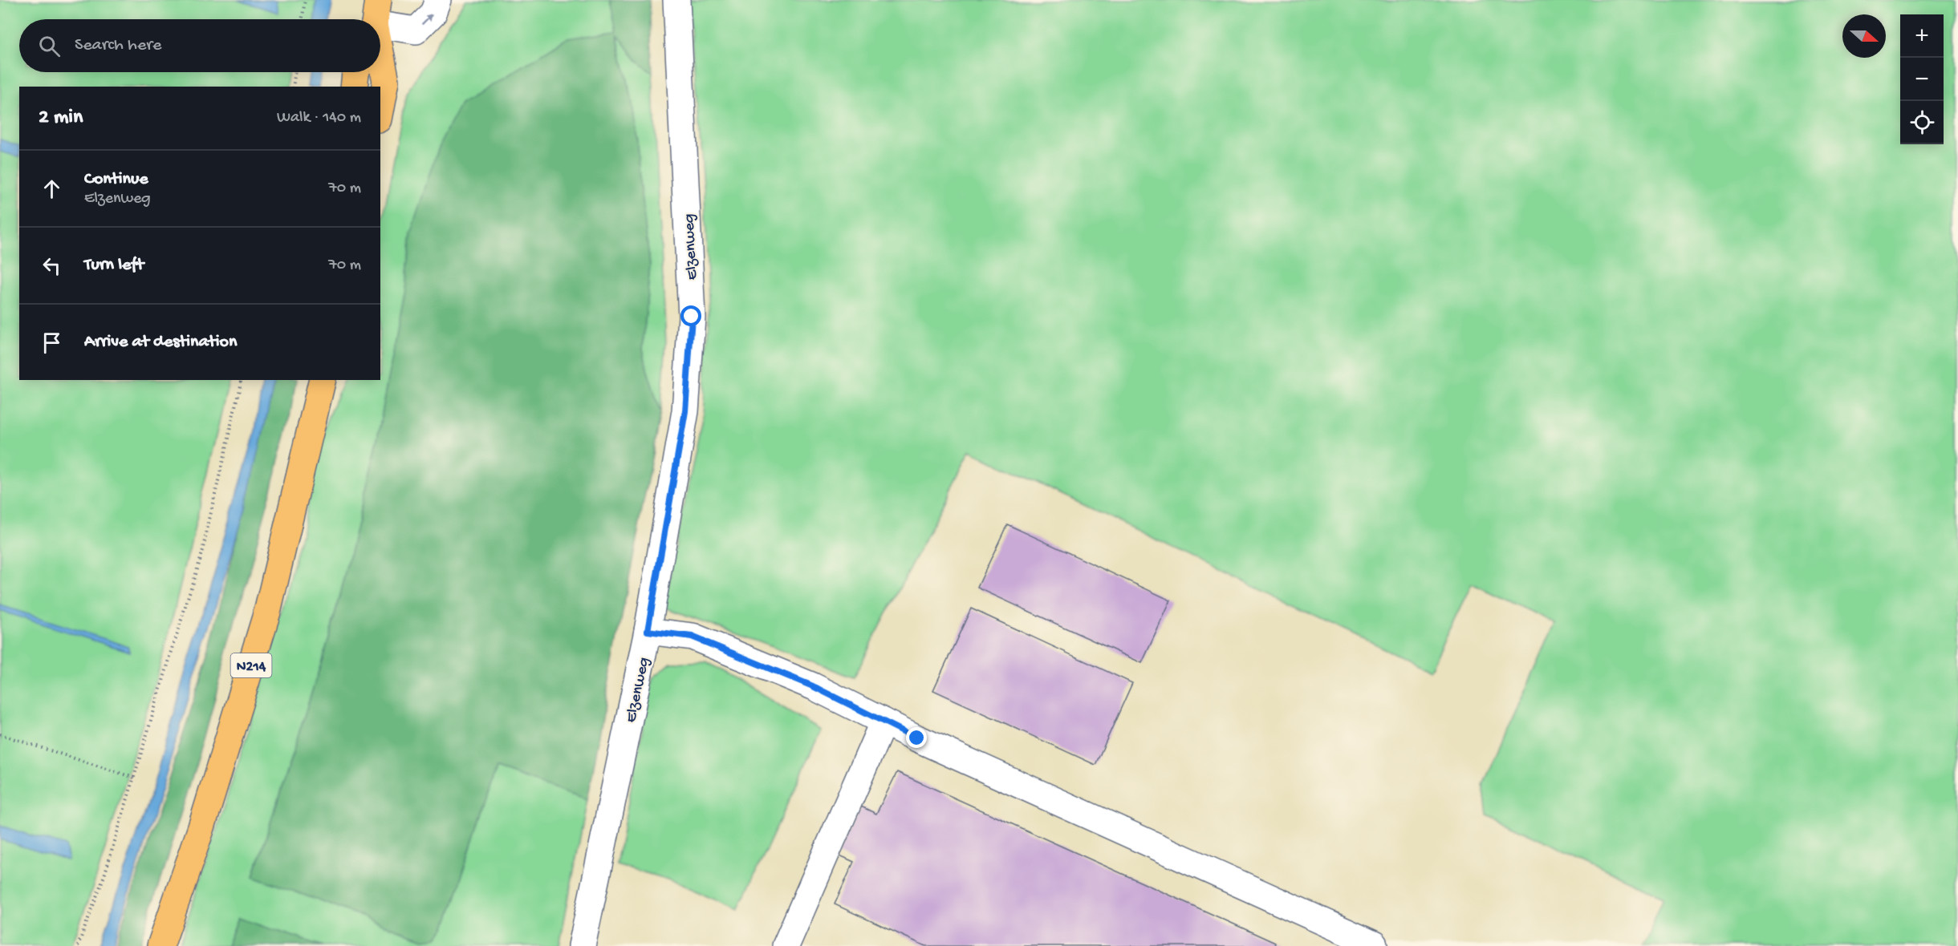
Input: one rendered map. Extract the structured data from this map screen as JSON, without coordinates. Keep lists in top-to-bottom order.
{
  "streets": {
    "main road": ["N214"],
    "street": ["Elzenweg"]
  },
  "north": "right",
  "page": {
    "map_buttons": ["+", "−"],
    "search": "Search here",
    "heading": ["2 min", "Walk · 140 m"],
    "list": [
      ["Continue", "Elzenweg", "70 m"],
      ["Turn left", "70 m"],
      "Arrive at destination"
    ]
  }
}
